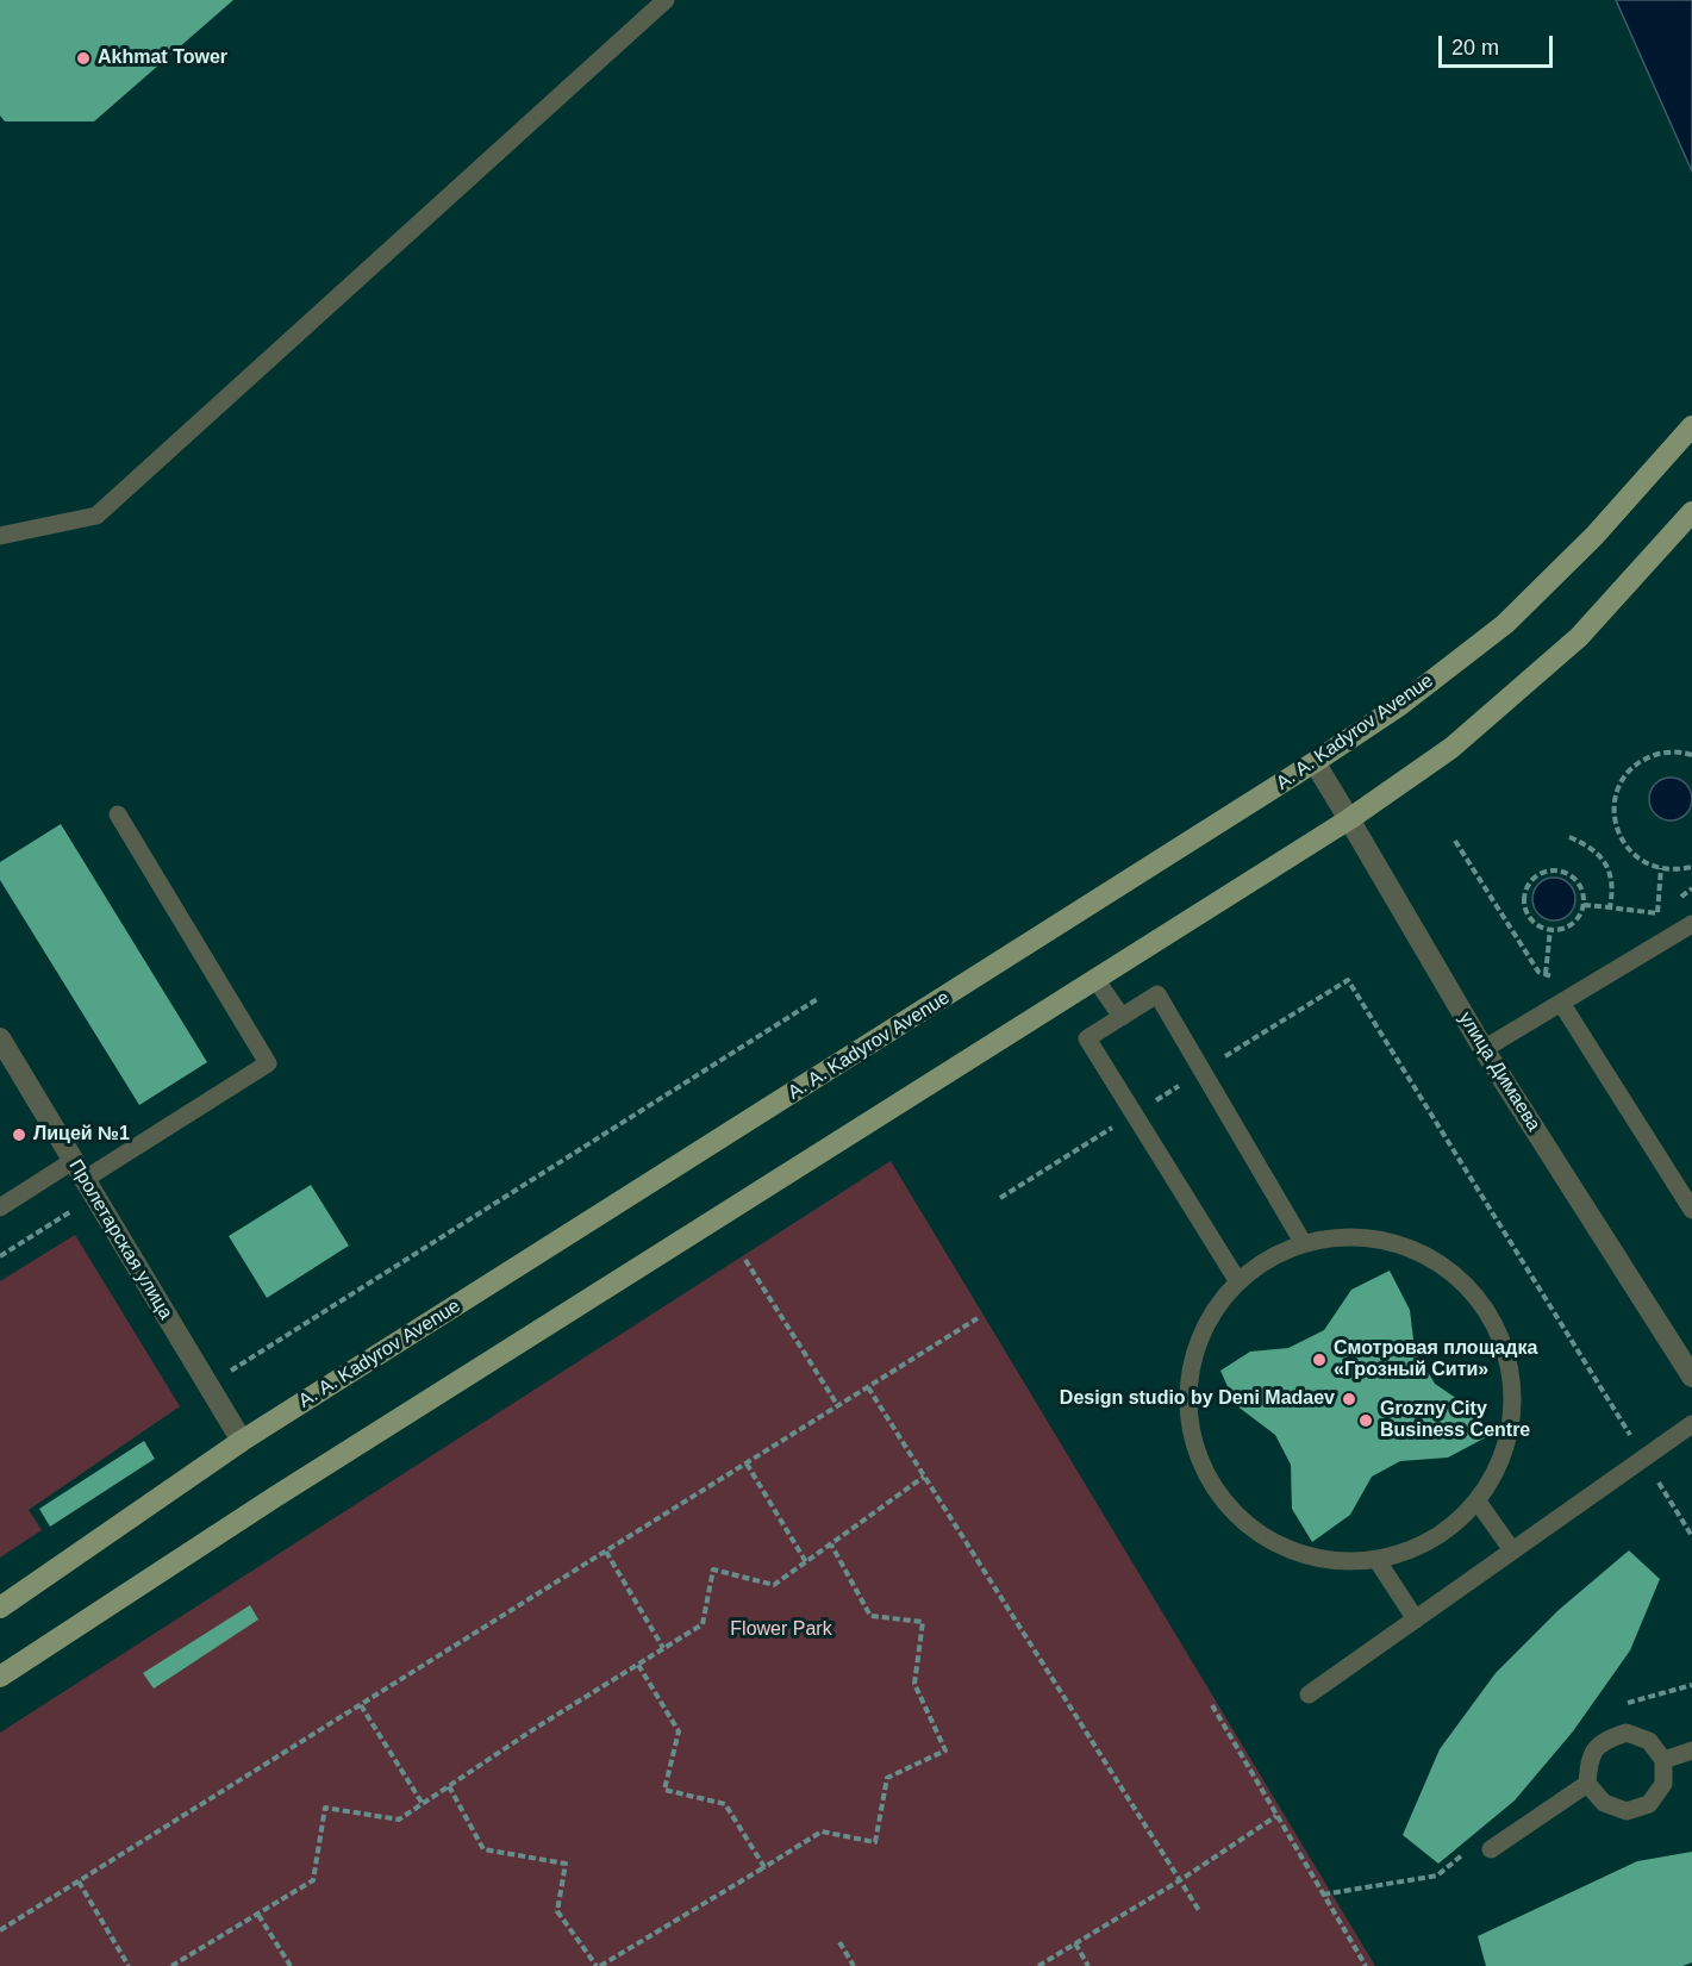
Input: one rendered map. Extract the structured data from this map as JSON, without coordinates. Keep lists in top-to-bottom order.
{
  "streets": {
    "main road": ["A. A. Kadyrov Avenue"],
    "street": ["улица Димаева", "Пролетарская улица"]
  },
  "crossings": [
    ["A. A. Kadyrov Avenue", "улица Димаева"],
    ["A. A. Kadyrov Avenue", "Пролетарская улица"]
  ],
  "parks": ["Flower Park"],
  "places": [
    "Akhmat Tower",
    "Лицей №1",
    "Смотровая площадка «Грозный Сити»",
    "Design studio by Deni Madaev",
    "Grozny City Business Centre"
  ],
  "scale_bar": "20 m"
}
